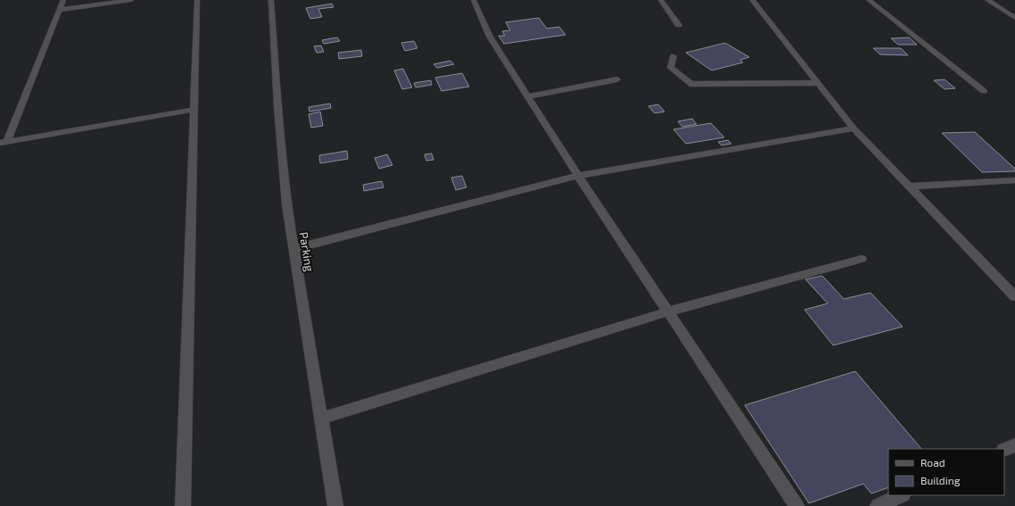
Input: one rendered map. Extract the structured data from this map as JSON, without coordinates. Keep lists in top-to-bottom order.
{
  "streets": {
    "street": ["Parking"]
  },
  "legend": ["Road", "Building"]
}
